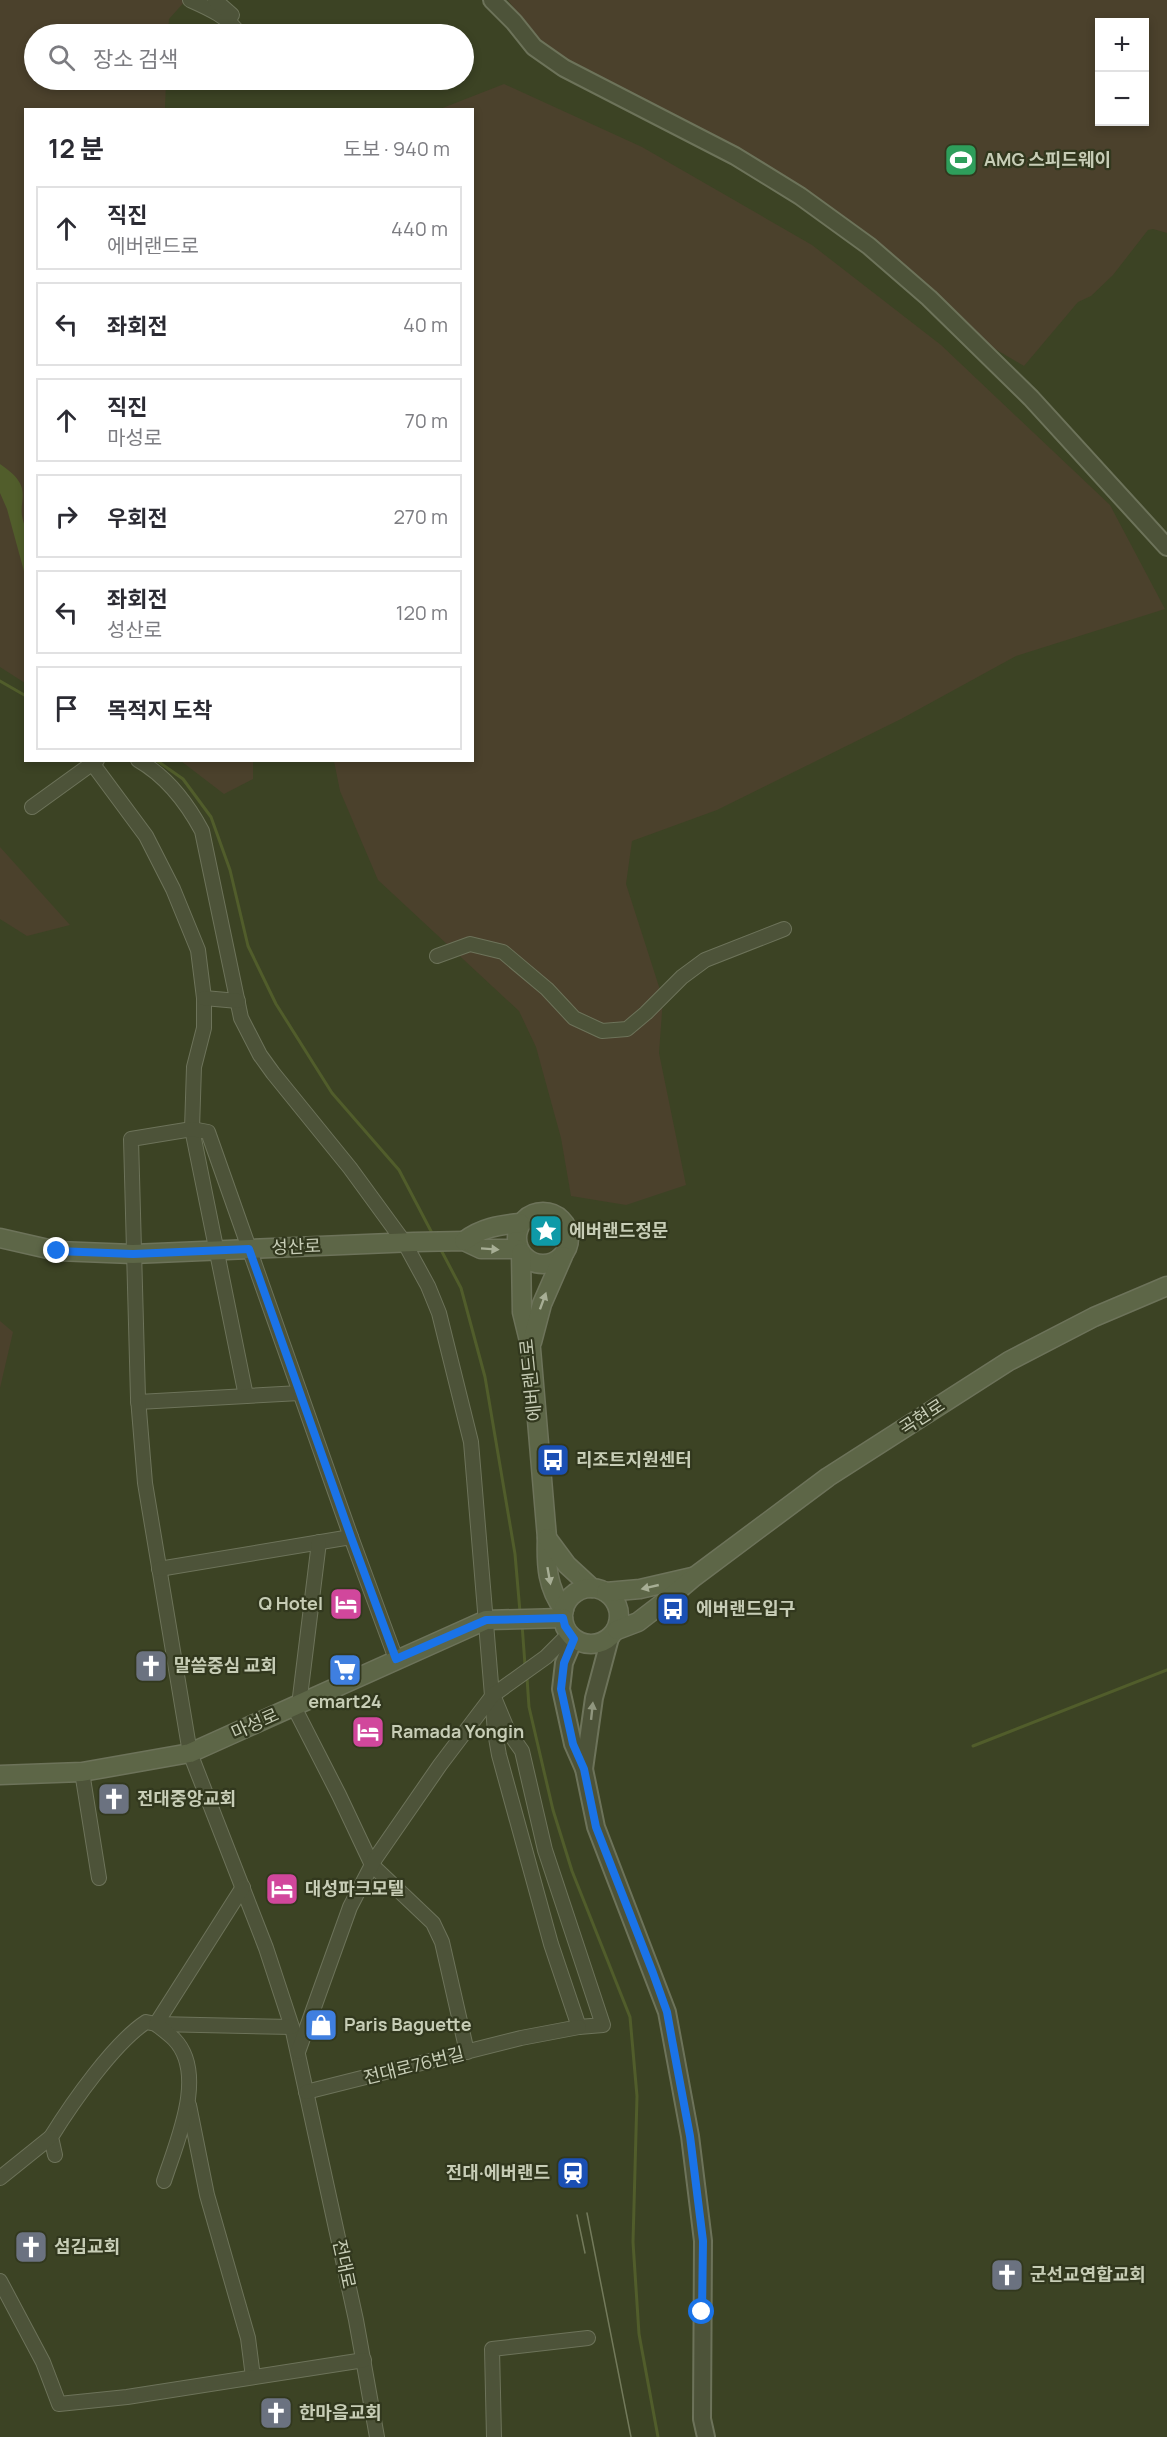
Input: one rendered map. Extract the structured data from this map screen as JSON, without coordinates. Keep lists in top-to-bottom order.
{
  "streets": {
    "main road": [
      "성산로",
      "에버랜드로",
      "곡현로",
      "마성로"
    ],
    "street": ["전대로76번길", "전대로"]
  },
  "crossings": [
    ["성산로", "전대로"],
    ["에버랜드로", "곡현로"],
    ["에버랜드로", "마성로"],
    ["곡현로", "마성로"],
    ["마성로", "전대로"],
    ["전대로76번길", "전대로"]
  ],
  "places": {
    "sports": ["AMG 스피드웨이"],
    "place": ["에버랜드정문"],
    "bus stop": ["리조트지원센터", "에버랜드입구"],
    "hotel": ["Q Hotel", "Ramada Yongin", "대성파크모텔"],
    "church": [
      "말씀중심 교회",
      "전대중앙교회",
      "섬김교회",
      "군선교연합교회",
      "한마음교회"
    ],
    "supermarket": ["emart24"],
    "shop": ["Paris Baguette"],
    "station": ["전대·에버랜드"]
  },
  "page": {
    "map_buttons": ["+", "−"],
    "search": "장소 검색",
    "heading": ["12 분", "도보 · 940 m"],
    "list": [
      ["직진", "에버랜드로", "440 m"],
      ["좌회전", "40 m"],
      ["직진", "마성로", "70 m"],
      ["우회전", "270 m"],
      ["좌회전", "성산로", "120 m"],
      "목적지 도착"
    ]
  }
}
